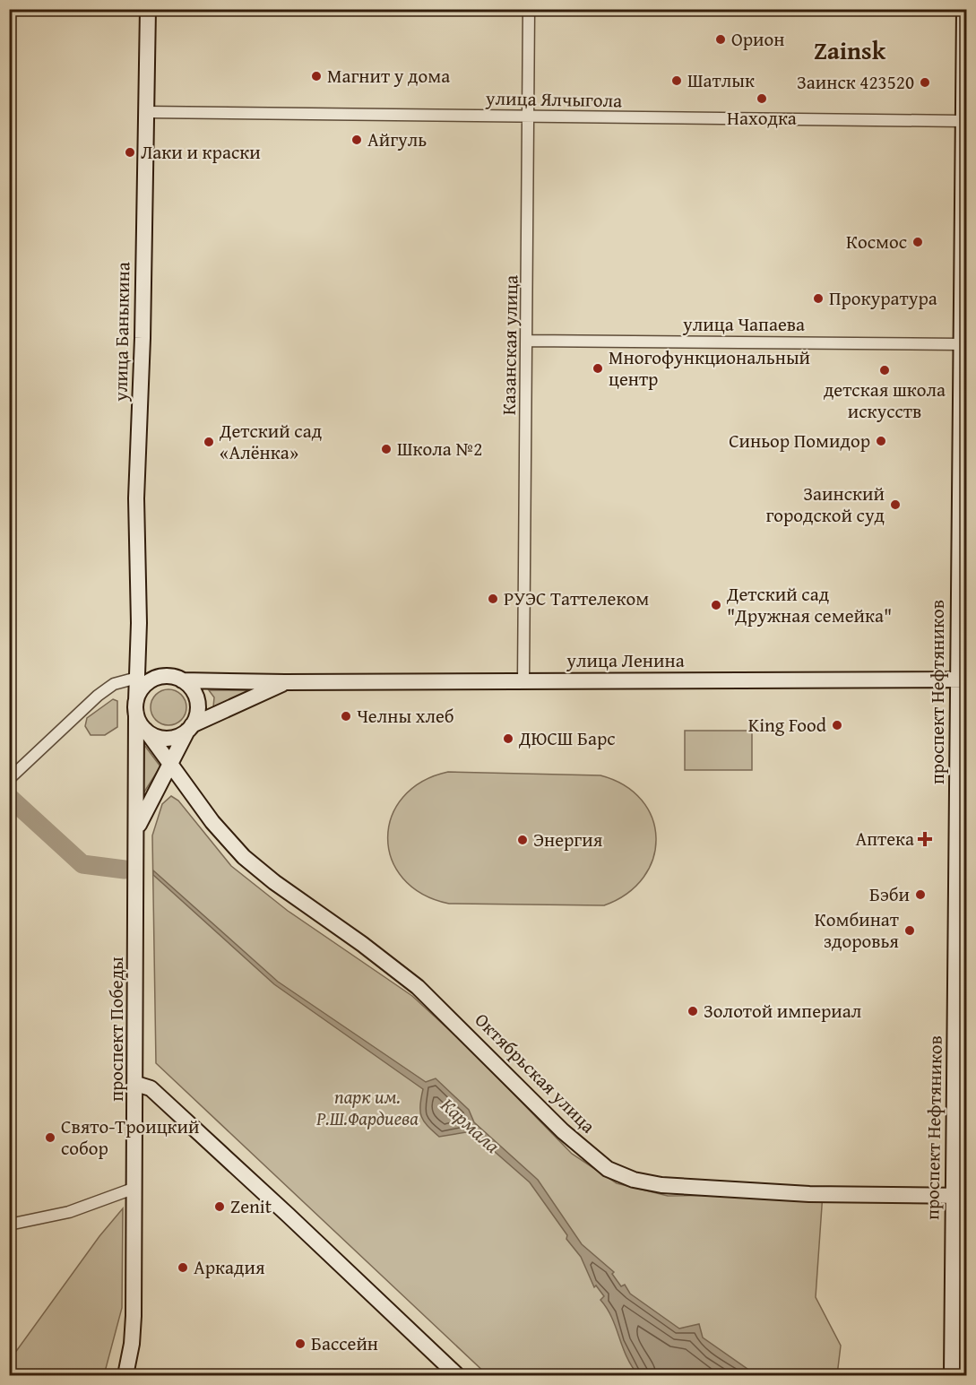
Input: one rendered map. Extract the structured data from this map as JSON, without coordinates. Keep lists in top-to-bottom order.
{
  "streets": {
    "main road": [
      "улица Баныкина",
      "улица Ленина",
      "проспект Нефтяников",
      "проспект Победы",
      "Октябрьская улица"
    ],
    "street": ["улица Ялчыгола", "улица Чапаева", "Казанская улица"]
  },
  "crossings": [
    ["улица Ялчыгола", "улица Баныкина"],
    ["улица Ялчыгола", "Казанская улица"],
    ["улица Ялчыгола", "проспект Нефтяников"],
    ["улица Чапаева", "Казанская улица"],
    ["улица Чапаева", "проспект Нефтяников"],
    ["улица Баныкина", "проспект Победы"],
    ["Казанская улица", "улица Ленина"],
    ["улица Ленина", "проспект Нефтяников"],
    ["улица Ленина", "проспект Победы"],
    ["улица Ленина", "Октябрьская улица"],
    ["проспект Нефтяников", "Октябрьская улица"],
    ["проспект Победы", "Октябрьская улица"]
  ],
  "districts": ["Zainsk"],
  "water": ["Кармала"],
  "parks": ["парк им. Р.Ш.Фардиева"],
  "places": {
    "other": [
      "Орион",
      "Магнит у дома",
      "Шатлык",
      "Заинск 423520",
      "Находка",
      "Айгуль",
      "Лаки и краски",
      "Космос",
      "Прокуратура",
      "Многофункциональный центр",
      "детская школа искусств",
      "Синьор Помидор",
      "Детский сад «Алёнка»",
      "Школа №2",
      "Заинский городской суд",
      "РУЭС Таттелеком",
      "Детский сад \"Дружная семейка\"",
      "Челны хлеб",
      "King Food",
      "ДЮСШ Барс",
      "Энергия",
      "Бэби",
      "Комбинат здоровья",
      "Золотой империал",
      "Свято-Троицкий собор",
      "Zenit",
      "Аркадия",
      "Бассейн"
    ],
    "health": ["Аптека"]
  }
}
